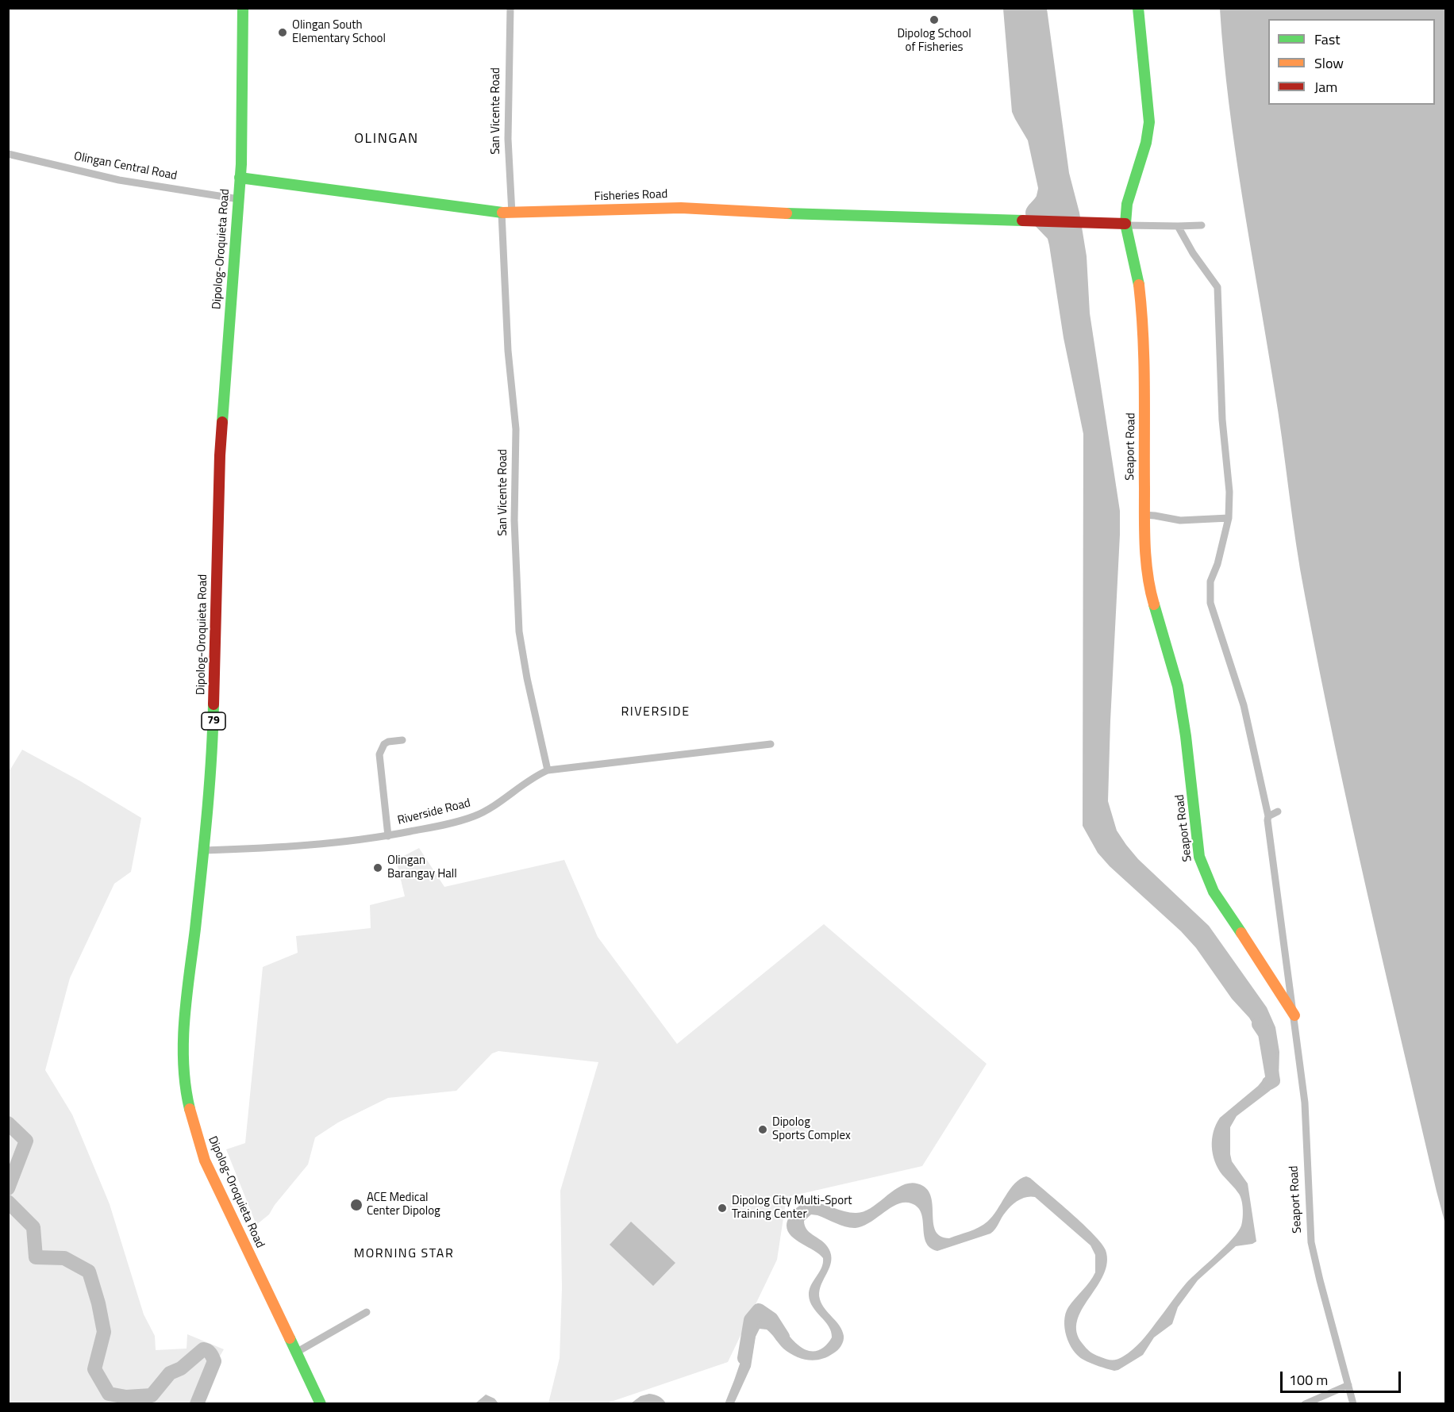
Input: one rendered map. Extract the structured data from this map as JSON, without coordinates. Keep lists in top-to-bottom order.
{
  "streets": {
    "street": [
      "San Vicente Road",
      "Olingan Central Road",
      "Fisheries Road",
      "Dipolog-Oroquieta Road",
      "Seaport Road",
      "79",
      "Riverside Road"
    ]
  },
  "crossings": [
    ["San Vicente Road", "Fisheries Road"],
    ["San Vicente Road", "Riverside Road"],
    ["Olingan Central Road", "Dipolog-Oroquieta Road"],
    ["Fisheries Road", "Dipolog-Oroquieta Road"],
    ["Fisheries Road", "Seaport Road"],
    ["Dipolog-Oroquieta Road", "Riverside Road"]
  ],
  "districts": ["OLINGAN", "RIVERSIDE", "MORNING STAR"],
  "places": [
    "Dipolog School of Fisheries",
    "Olingan South Elementary School",
    "Olingan Barangay Hall",
    "Dipolog Sports Complex",
    "ACE Medical Center Dipolog",
    "Dipolog City Multi-Sport Training Center"
  ],
  "legend": ["Fast", "Slow", "Jam"],
  "scale_bar": "100 m"
}
